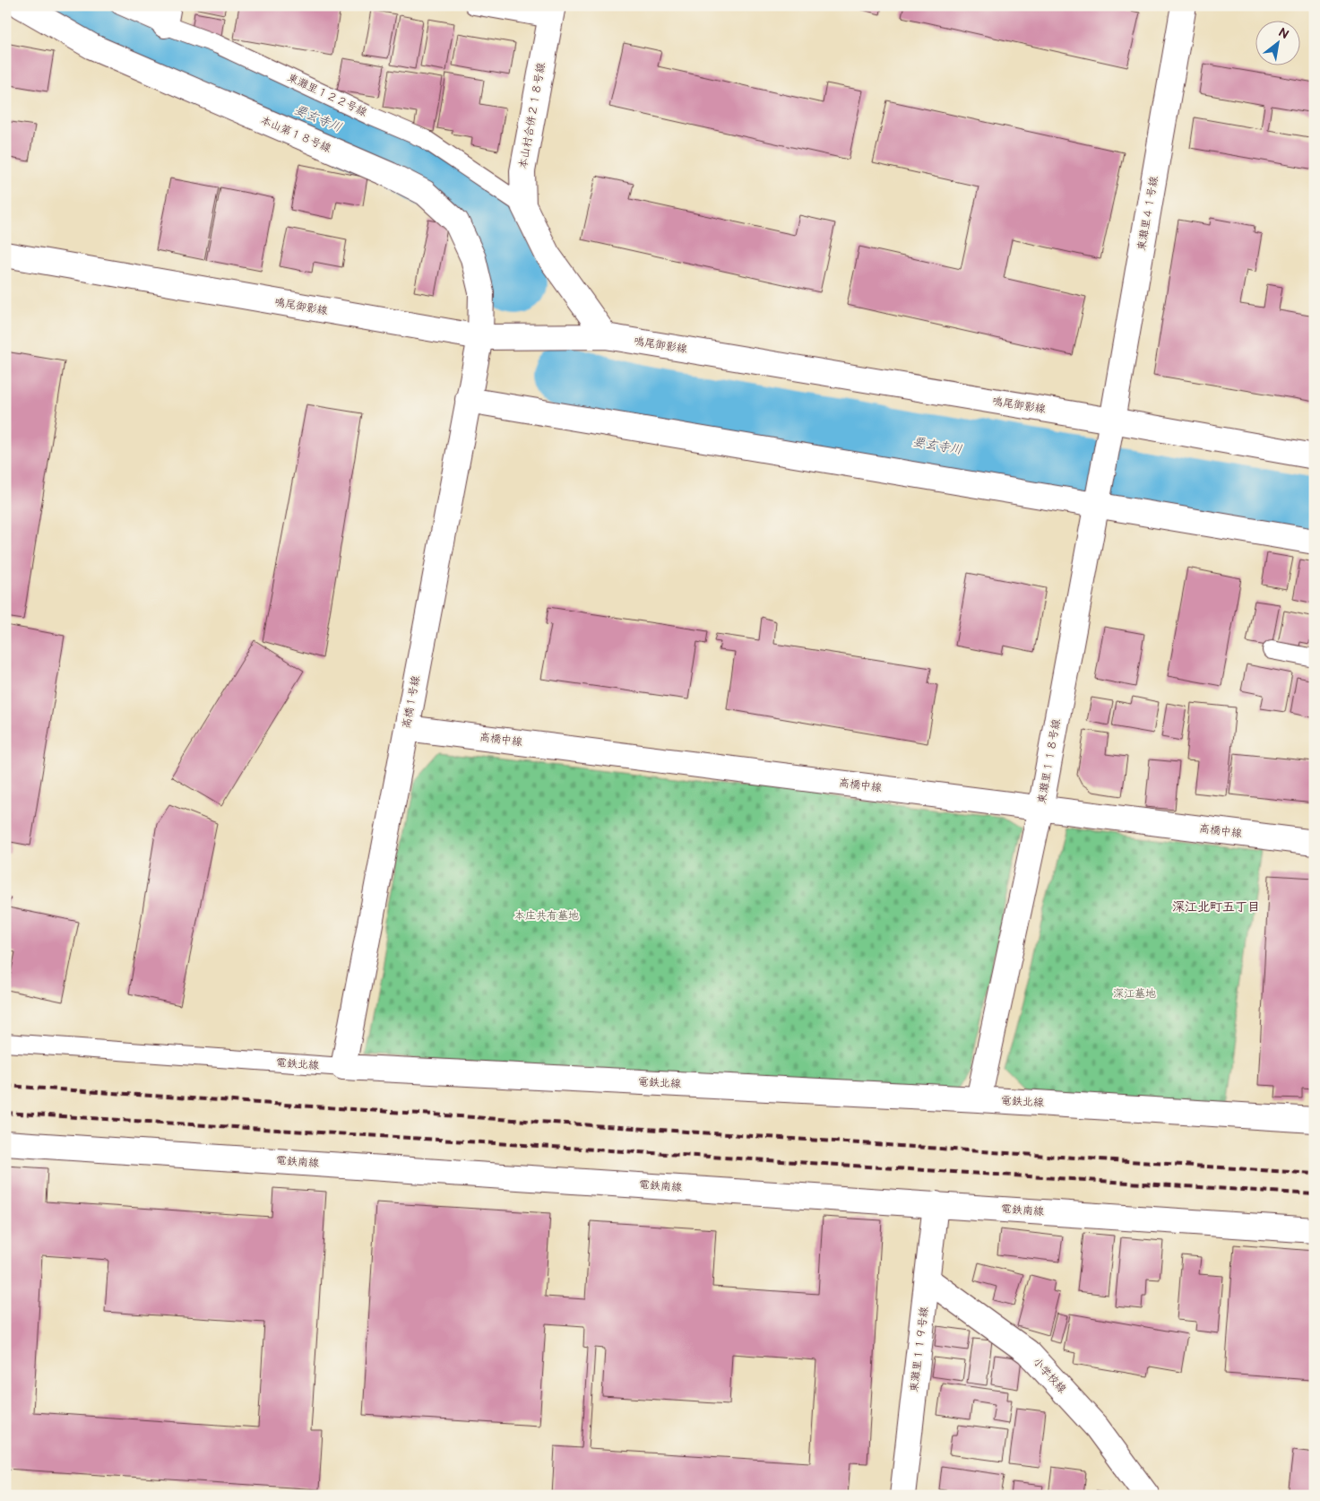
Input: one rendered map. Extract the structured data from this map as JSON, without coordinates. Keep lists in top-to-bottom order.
{
  "streets": {
    "street": [
      "本山村合併２１８号線",
      "本山第１８号線",
      "東灘里４１号線",
      "鳴尾御影線",
      "高橋１号線",
      "高橋中線",
      "東灘里１１８号線",
      "電鉄北線",
      "電鉄南線",
      "東灘里１１９号線",
      "小学校線"
    ],
    "lane": ["東灘里１２２号線"]
  },
  "crossings": [
    ["東灘里１２２号線", "本山村合併２１８号線"],
    ["本山村合併２１８号線", "鳴尾御影線"],
    ["本山第１８号線", "鳴尾御影線"],
    ["本山第１８号線", "高橋１号線"],
    ["東灘里４１号線", "鳴尾御影線"],
    ["東灘里４１号線", "東灘里１１８号線"],
    ["鳴尾御影線", "高橋１号線"],
    ["鳴尾御影線", "東灘里１１８号線"],
    ["高橋１号線", "高橋中線"],
    ["高橋１号線", "電鉄北線"],
    ["高橋中線", "東灘里１１８号線"],
    ["東灘里１１８号線", "電鉄北線"],
    ["電鉄南線", "東灘里１１９号線"],
    ["東灘里１１９号線", "小学校線"]
  ],
  "districts": ["深江北町五丁目"],
  "water": ["要玄寺川"],
  "parks": ["本庄共有墓地", "深江墓地"],
  "north": "top right"
}
